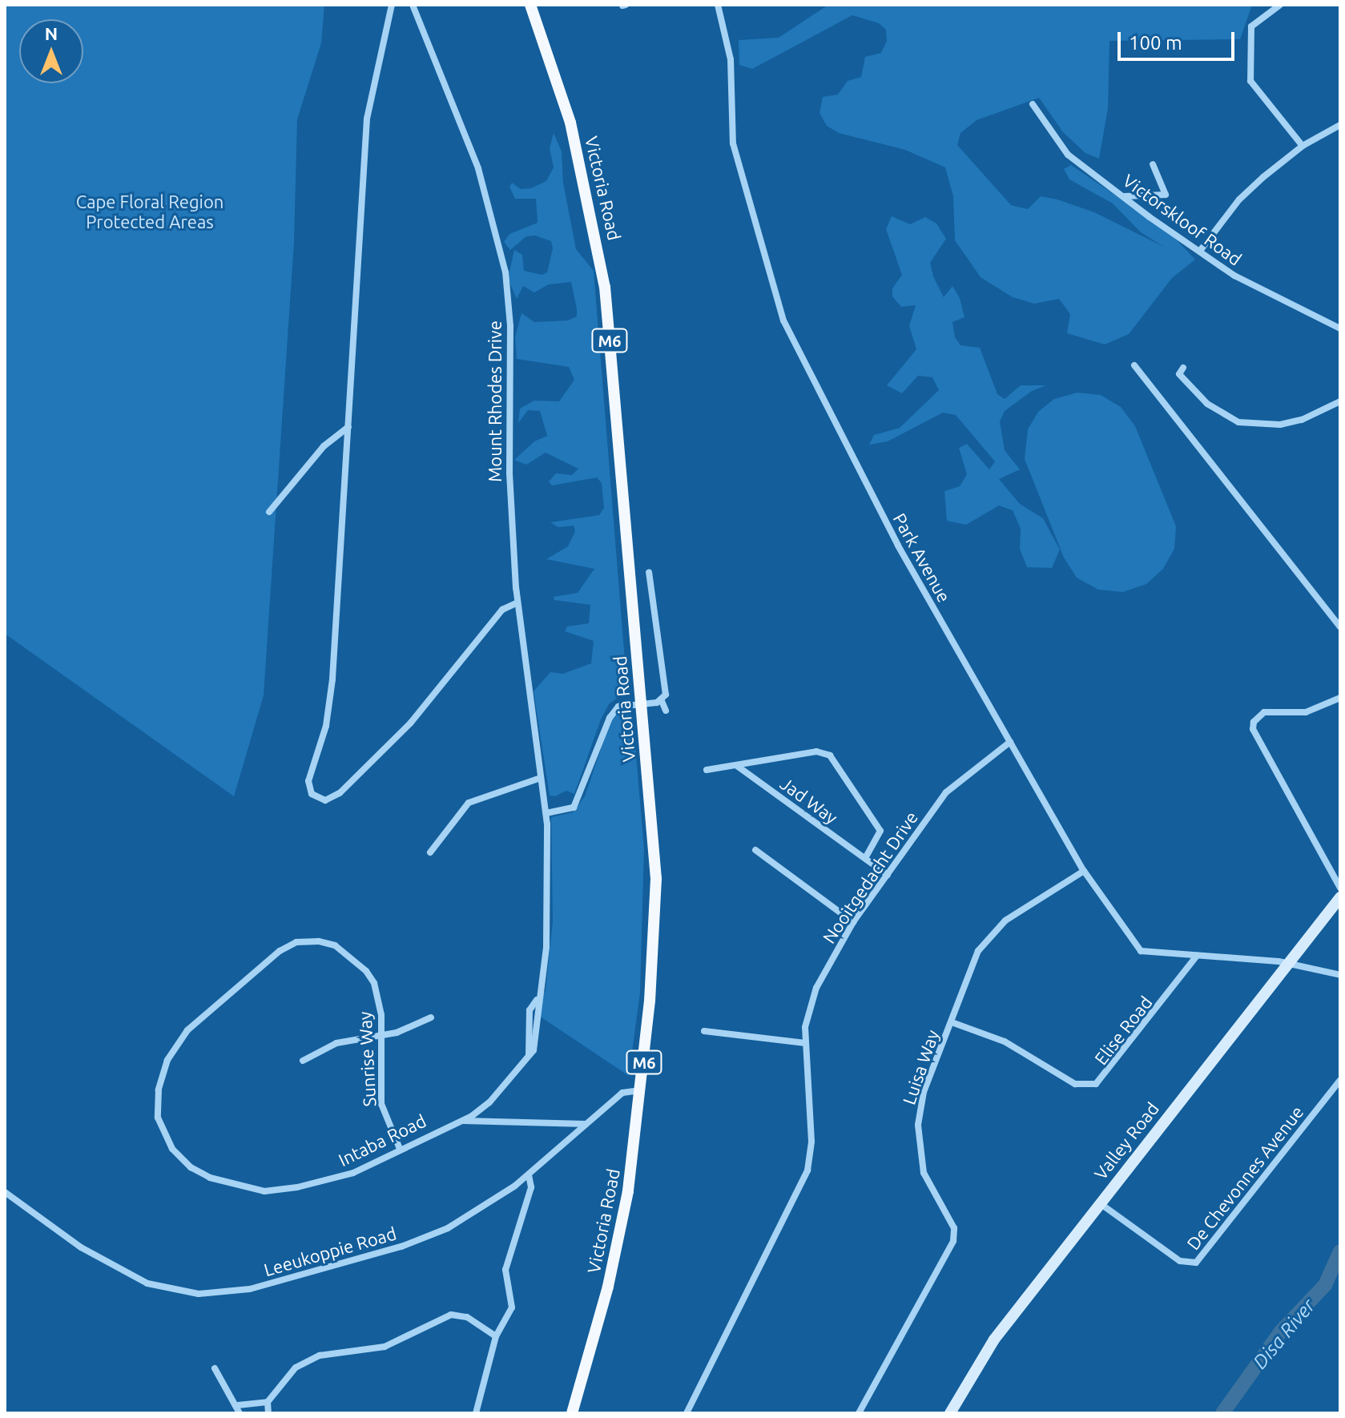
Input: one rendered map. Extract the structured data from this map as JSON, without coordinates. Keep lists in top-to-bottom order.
{
  "streets": {
    "main road": ["Victoria Road", "M6"],
    "street": [
      "Victorskloof Road",
      "Mount Rhodes Drive",
      "Park Avenue",
      "Jad Way",
      "Nooitgedacht Drive",
      "Elise Road",
      "Sunrise Way",
      "Luisa Way",
      "Intaba Road",
      "Valley Road",
      "De Chevonnes Avenue",
      "Leeukoppie Road"
    ]
  },
  "crossings": [
    ["Victoria Road", "Leeukoppie Road"],
    ["Mount Rhodes Drive", "Intaba Road"],
    ["Park Avenue", "Nooitgedacht Drive"],
    ["Park Avenue", "Elise Road"],
    ["Park Avenue", "Luisa Way"],
    ["Park Avenue", "Valley Road"],
    ["Jad Way", "Nooitgedacht Drive"],
    ["Elise Road", "Luisa Way"],
    ["Sunrise Way", "Intaba Road"],
    ["Intaba Road", "Leeukoppie Road"],
    ["Valley Road", "De Chevonnes Avenue"]
  ],
  "water": ["Disa River"],
  "parks": ["Cape Floral Region Protected Areas"],
  "scale_bar": "100 m",
  "north": "top"
}
